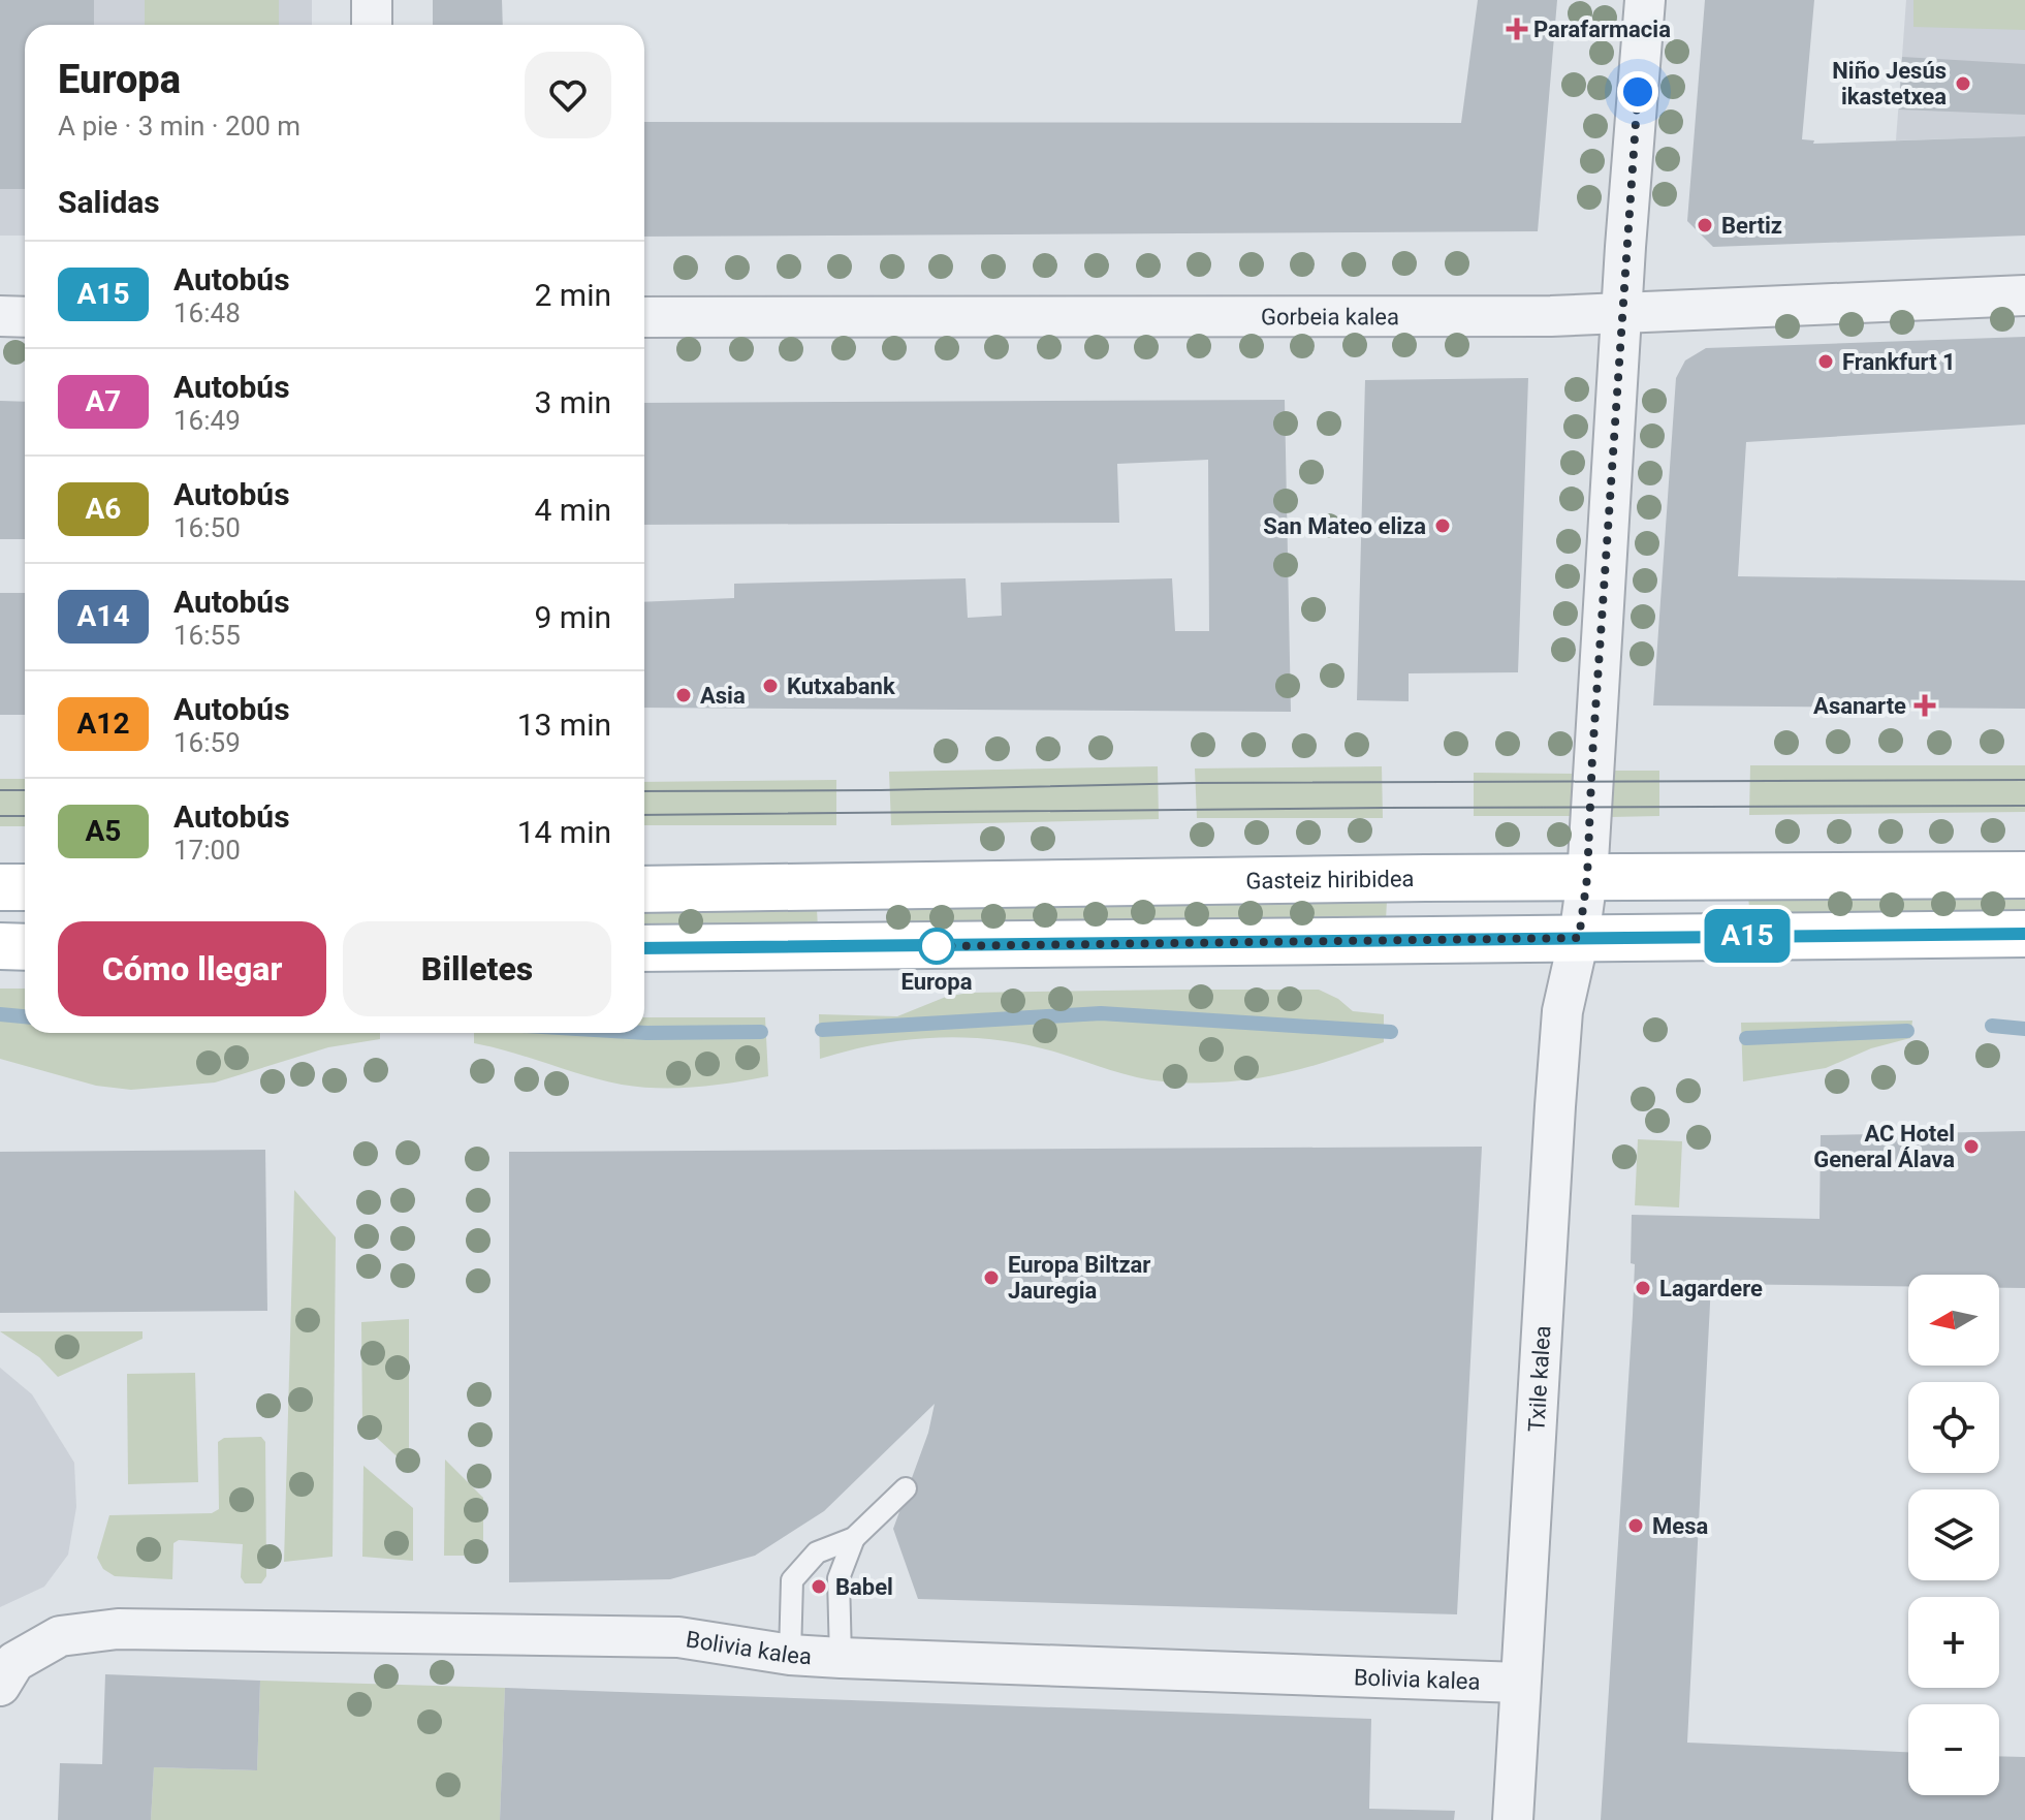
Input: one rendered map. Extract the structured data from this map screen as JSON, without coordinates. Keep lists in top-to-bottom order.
{
  "streets": {
    "main road": ["Gasteiz hiribidea"],
    "street": ["Gorbeia kalea", "Txile kalea", "Bolivia kalea"]
  },
  "crossings": [
    ["Gorbeia kalea", "Txile kalea"],
    ["Gasteiz hiribidea", "Txile kalea"],
    ["Txile kalea", "Bolivia kalea"]
  ],
  "places": {
    "health": ["Parafarmacia", "Asanarte"],
    "other": [
      "Niño Jesús ikastetxea",
      "Bertiz",
      "Frankfurt 1",
      "San Mateo eliza",
      "Kutxabank",
      "Asia",
      "Europa",
      "AC Hotel General Álava",
      "Europa Biltzar Jauregia",
      "Lagardere",
      "Mesa",
      "Babel"
    ]
  },
  "lines": ["bus line A15"],
  "north": "left",
  "page": {
    "on_map": "A15",
    "heading": [
      ["Europa", "A pie · 3 min · 200 m"],
      "Salidas"
    ],
    "list": [
      {
        "mark": "A15",
        "name": "Autobús",
        "note": "16:48",
        "value": "2 min"
      },
      {
        "mark": "A7",
        "name": "Autobús",
        "note": "16:49",
        "value": "3 min"
      },
      {
        "mark": "A6",
        "name": "Autobús",
        "note": "16:50",
        "value": "4 min"
      },
      {
        "mark": "A14",
        "name": "Autobús",
        "note": "16:55",
        "value": "9 min"
      },
      {
        "mark": "A12",
        "name": "Autobús",
        "note": "16:59",
        "value": "13 min"
      },
      {
        "mark": "A5",
        "name": "Autobús",
        "note": "17:00",
        "value": "14 min"
      }
    ],
    "buttons": ["Cómo llegar", "Billetes"],
    "map_buttons": ["+", "−"]
  }
}
